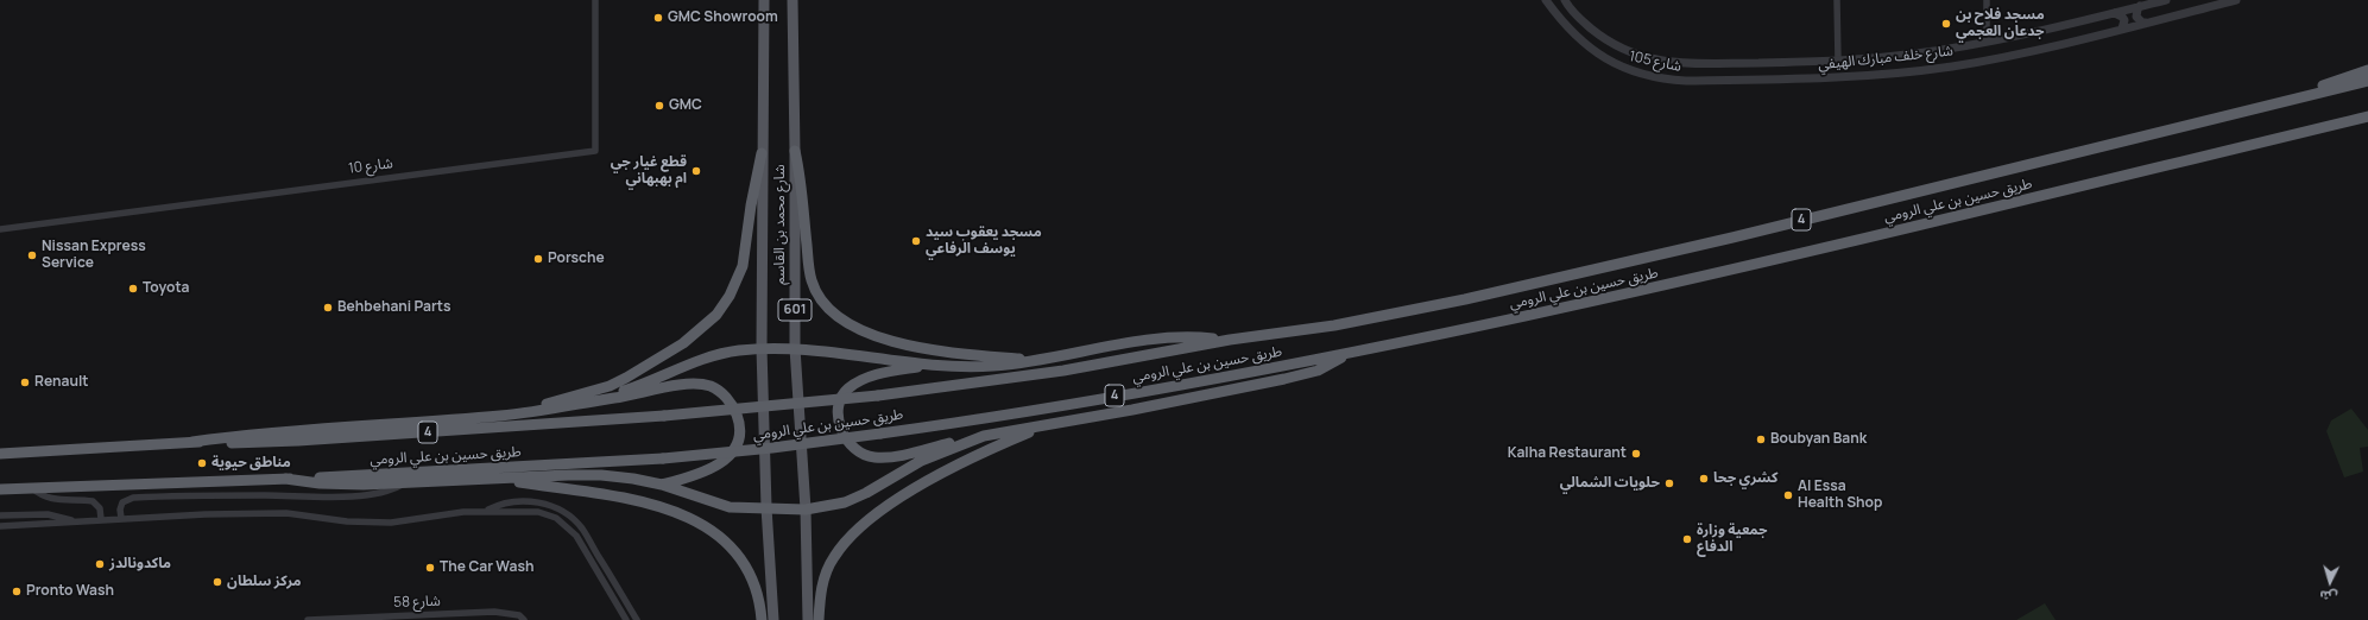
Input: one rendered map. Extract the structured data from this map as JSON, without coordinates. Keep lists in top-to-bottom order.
{
  "streets": {
    "highway": ["طريق حسين بن علي الرومي", "4"],
    "main road": ["شارع محمد بن القاسم", "601"],
    "street": [
      "شارع خلف مبارك الهيفي",
      "شارع 105",
      "شارع 10",
      "شارع 58"
    ]
  },
  "crossings": [
    ["شارع خلف مبارك الهيفي", "شارع 105"]
  ],
  "places": [
    "GMC Showroom",
    "مسجد فلاح بن جدعان العجمي",
    "GMC",
    "قطع غيار جي ام بهبهاني",
    "مسجد يعقوب سيد يوسف الرفاعي",
    "Nissan Express Service",
    "Porsche",
    "Toyota",
    "Behbehani Parts",
    "Renault",
    "Boubyan Bank",
    "Kalha Restaurant",
    "مناطق حيوية",
    "كشري جحا",
    "حلويات الشمالي",
    "Al Essa Health Shop",
    "جمعية وزارة الدفاع",
    "ماكدونالدز",
    "The Car Wash",
    "مركز سلطان",
    "Pronto Wash"
  ],
  "north": "bottom"
}
